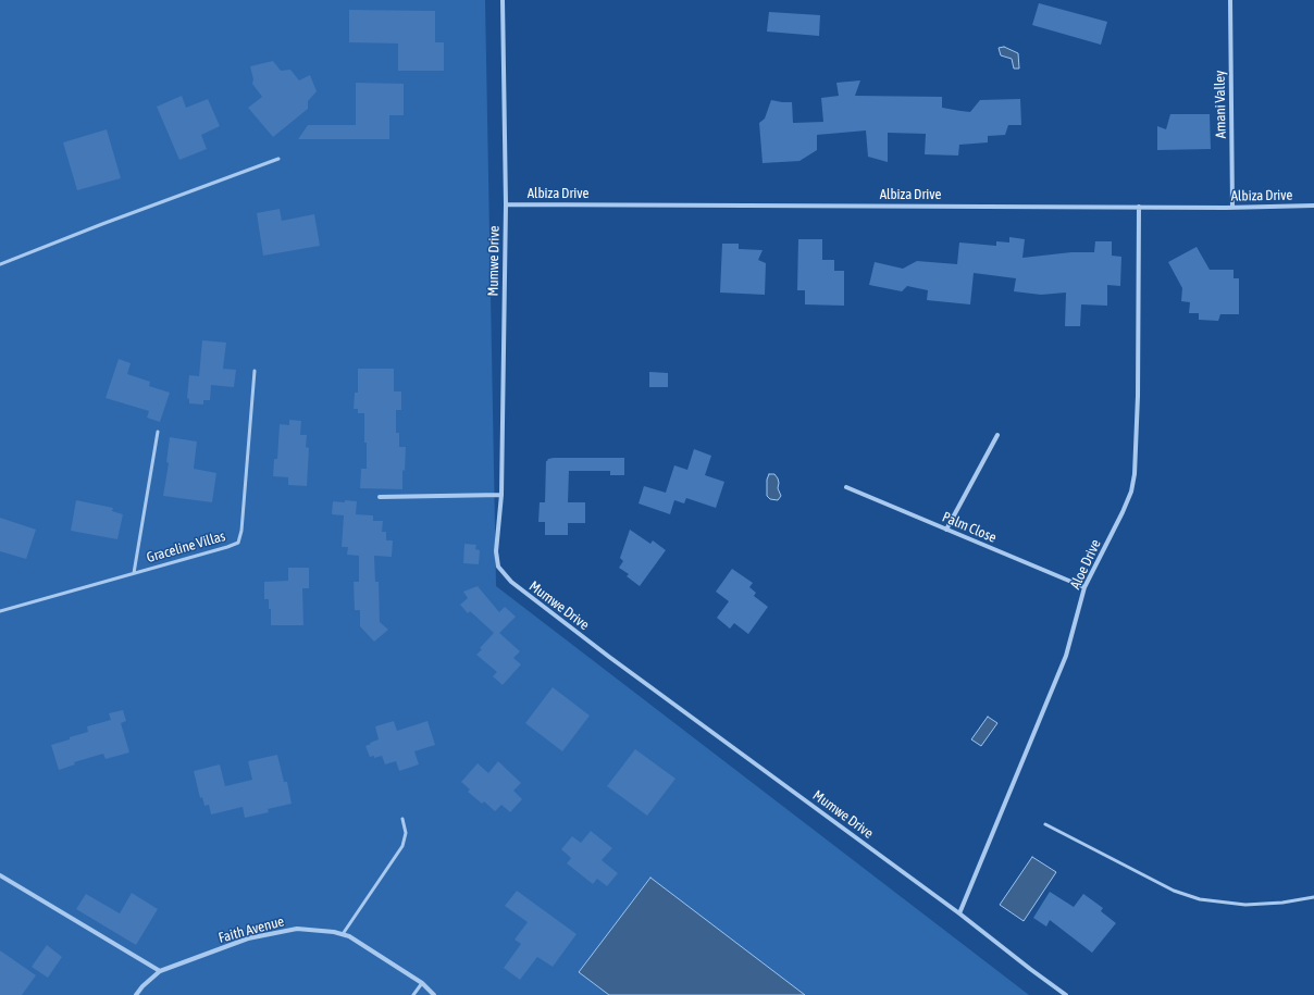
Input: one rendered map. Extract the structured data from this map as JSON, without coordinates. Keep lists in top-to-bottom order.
{
  "streets": {
    "street": [
      "Amani Valley",
      "Albiza Drive",
      "Mumwe Drive",
      "Palm Close",
      "Aloe Drive",
      "Faith Avenue"
    ],
    "lane": ["Graceline Villas"]
  },
  "crossings": [
    ["Amani Valley", "Albiza Drive"],
    ["Albiza Drive", "Mumwe Drive"],
    ["Albiza Drive", "Aloe Drive"],
    ["Mumwe Drive", "Aloe Drive"],
    ["Palm Close", "Aloe Drive"]
  ]
}
